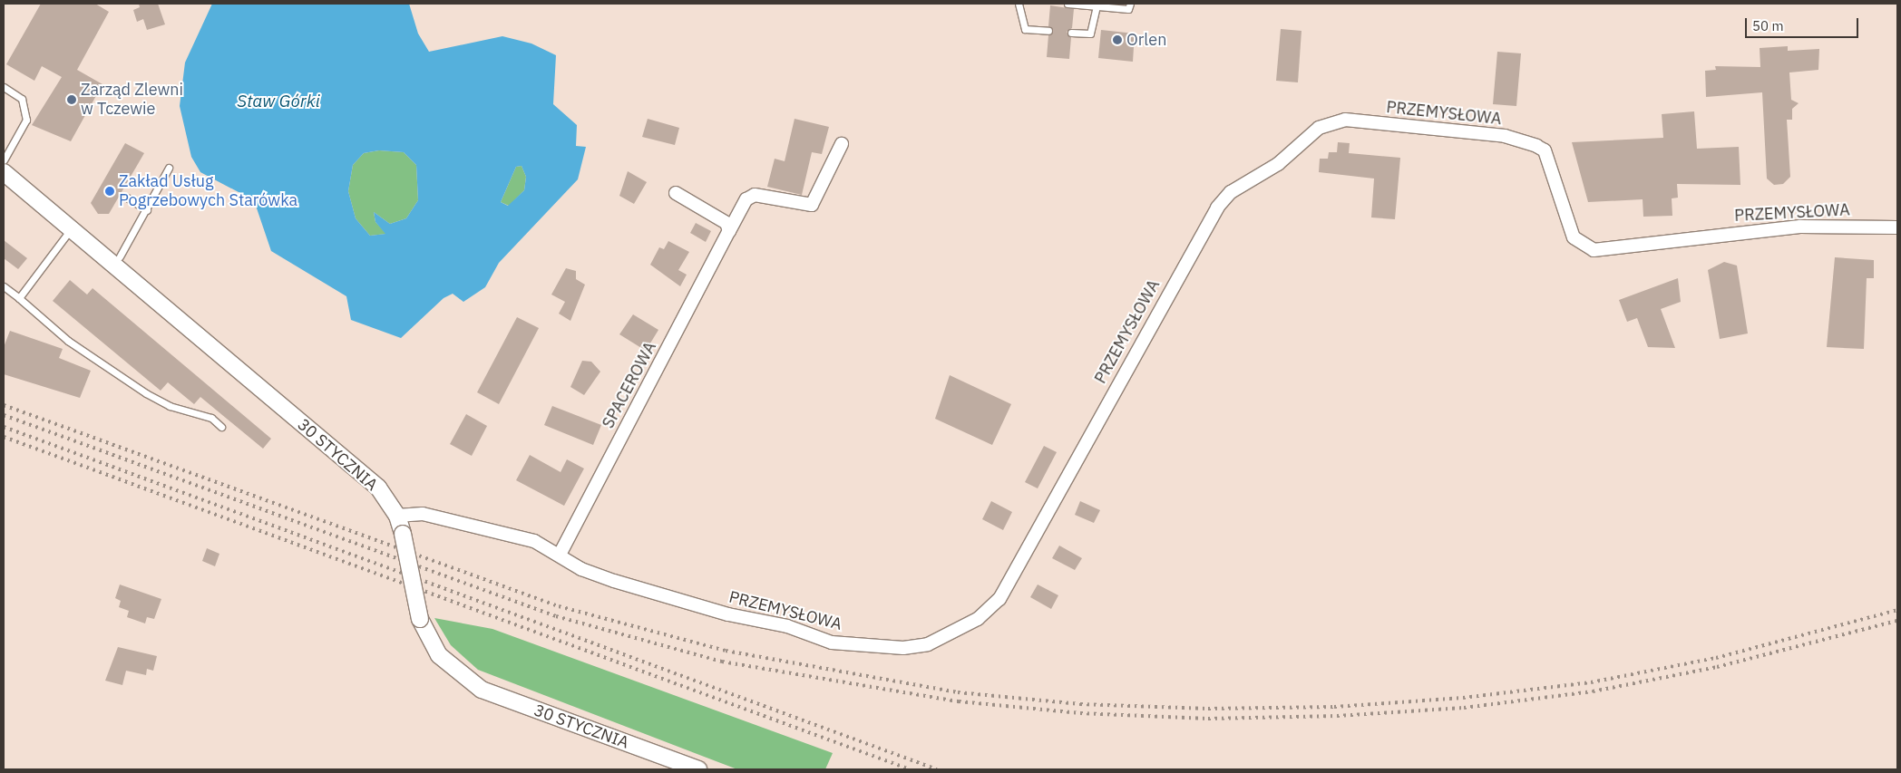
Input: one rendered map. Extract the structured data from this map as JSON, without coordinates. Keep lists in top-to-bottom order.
{
  "streets": {
    "street": ["PRZEMYSŁOWA", "SPACEROWA", "30 STYCZNIA"]
  },
  "crossings": [
    ["PRZEMYSŁOWA", "SPACEROWA"],
    ["PRZEMYSŁOWA", "30 STYCZNIA"]
  ],
  "water": ["Staw Górki"],
  "places": ["Orlen", "Zarząd Zlewni w Tczewie", "Zakład Usług Pogrzebowych Starówka"],
  "scale_bar": "50 m"
}
